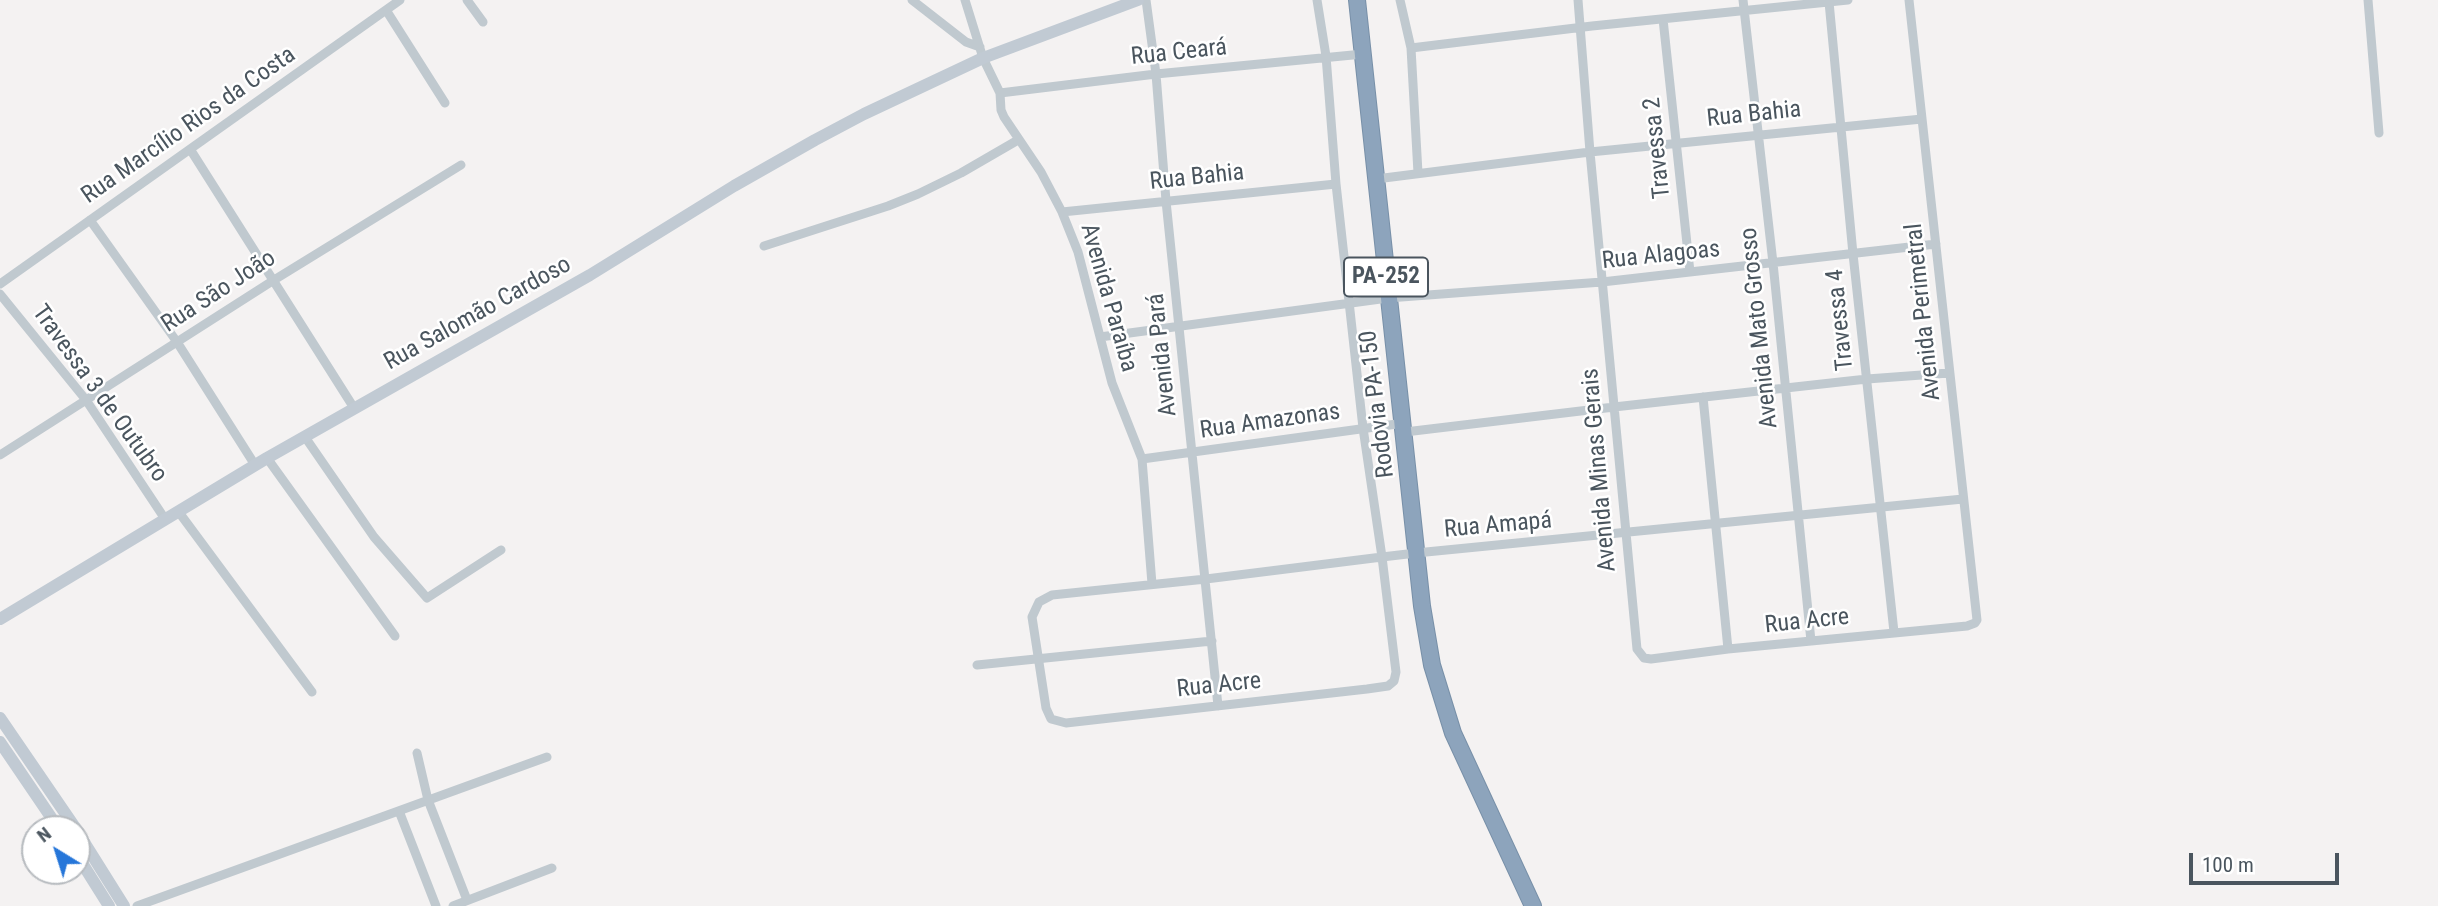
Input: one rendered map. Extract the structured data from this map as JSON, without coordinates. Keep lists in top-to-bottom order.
{
  "streets": {
    "highway": ["PA-252", "Rodovia PA-150"],
    "street": [
      "Rua Ceará",
      "Rua Bahia",
      "Rua Marcílio Rios da Costa",
      "Travessa 2",
      "Rua Alagoas",
      "Rua São João",
      "Avenida Paraíba",
      "Avenida Perimetral",
      "Rua Salomão Cardoso",
      "Travessa 4",
      "Avenida Mato Grosso",
      "Avenida Pará",
      "Travessa 3 de Outubro",
      "Rua Amazonas",
      "Avenida Minas Gerais",
      "Rua Amapá",
      "Rua Acre"
    ]
  },
  "crossings": [
    ["Rua Ceará", "Avenida Paraíba"],
    ["Rua Ceará", "Avenida Pará"],
    ["Rua Ceará", "Rodovia PA-150"],
    ["Rua Bahia", "Travessa 2"],
    ["Rua Bahia", "Avenida Paraíba"],
    ["Rua Bahia", "Avenida Perimetral"],
    ["Rua Bahia", "Travessa 4"],
    ["Rua Bahia", "Avenida Mato Grosso"],
    ["Rua Bahia", "Avenida Pará"],
    ["Rua Bahia", "Rodovia PA-150"],
    ["Travessa 2", "Rua Alagoas"],
    ["Rua Alagoas", "Avenida Perimetral"],
    ["Rua Alagoas", "Travessa 4"],
    ["Rua Alagoas", "Avenida Mato Grosso"],
    ["Rua Alagoas", "Rodovia PA-150"],
    ["Rua Alagoas", "Avenida Minas Gerais"],
    ["PA-252", "Rodovia PA-150"],
    ["PA-252", "Rua Amapá"],
    ["Rua São João", "Travessa 3 de Outubro"],
    ["Avenida Paraíba", "Rua Salomão Cardoso"],
    ["Avenida Paraíba", "Rua Amazonas"],
    ["Avenida Paraíba", "Rua Amapá"],
    ["Avenida Perimetral", "Rua Amapá"],
    ["Avenida Perimetral", "Rua Acre"],
    ["Rua Salomão Cardoso", "Travessa 3 de Outubro"],
    ["Travessa 4", "Rua Amapá"],
    ["Travessa 4", "Rua Acre"],
    ["Avenida Mato Grosso", "Rua Amapá"],
    ["Avenida Mato Grosso", "Rua Acre"],
    ["Avenida Pará", "Rua Amazonas"],
    ["Avenida Pará", "Rua Amapá"],
    ["Avenida Pará", "Rua Acre"],
    ["Rodovia PA-150", "Rua Amazonas"],
    ["Rodovia PA-150", "Rua Amapá"],
    ["Rua Amazonas", "Avenida Minas Gerais"],
    ["Avenida Minas Gerais", "Rua Amapá"],
    ["Avenida Minas Gerais", "Rua Acre"],
    ["Rua Amapá", "Rua Acre"]
  ],
  "scale_bar": "100 m",
  "north": "top left"
}
